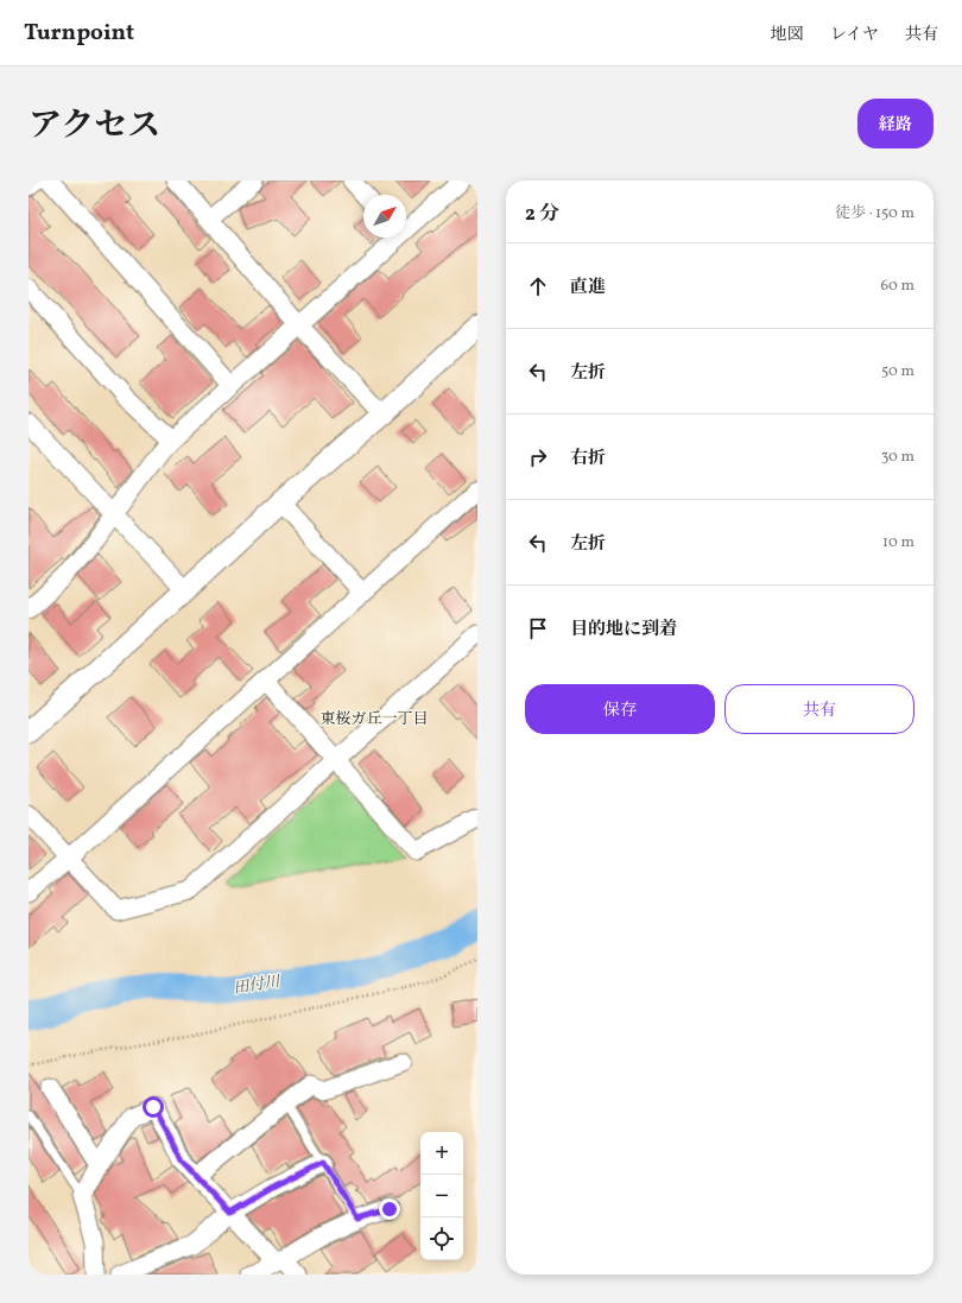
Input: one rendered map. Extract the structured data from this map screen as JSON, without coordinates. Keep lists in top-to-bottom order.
{
  "districts": ["東桜ガ丘一丁目"],
  "water": ["田付川"],
  "north": "top right",
  "page": {
    "header": "Turnpoint",
    "nav": ["地図", "レイヤ", "共有"],
    "title": "アクセス",
    "buttons": [
      "経路",
      ["保存", "共有"]
    ],
    "heading": ["2 分", "徒歩 · 150 m"],
    "list": [
      ["直進", "60 m"],
      ["左折", "50 m"],
      ["右折", "30 m"],
      ["左折", "10 m"],
      "目的地に到着"
    ],
    "map_buttons": ["+", "−"]
  }
}
